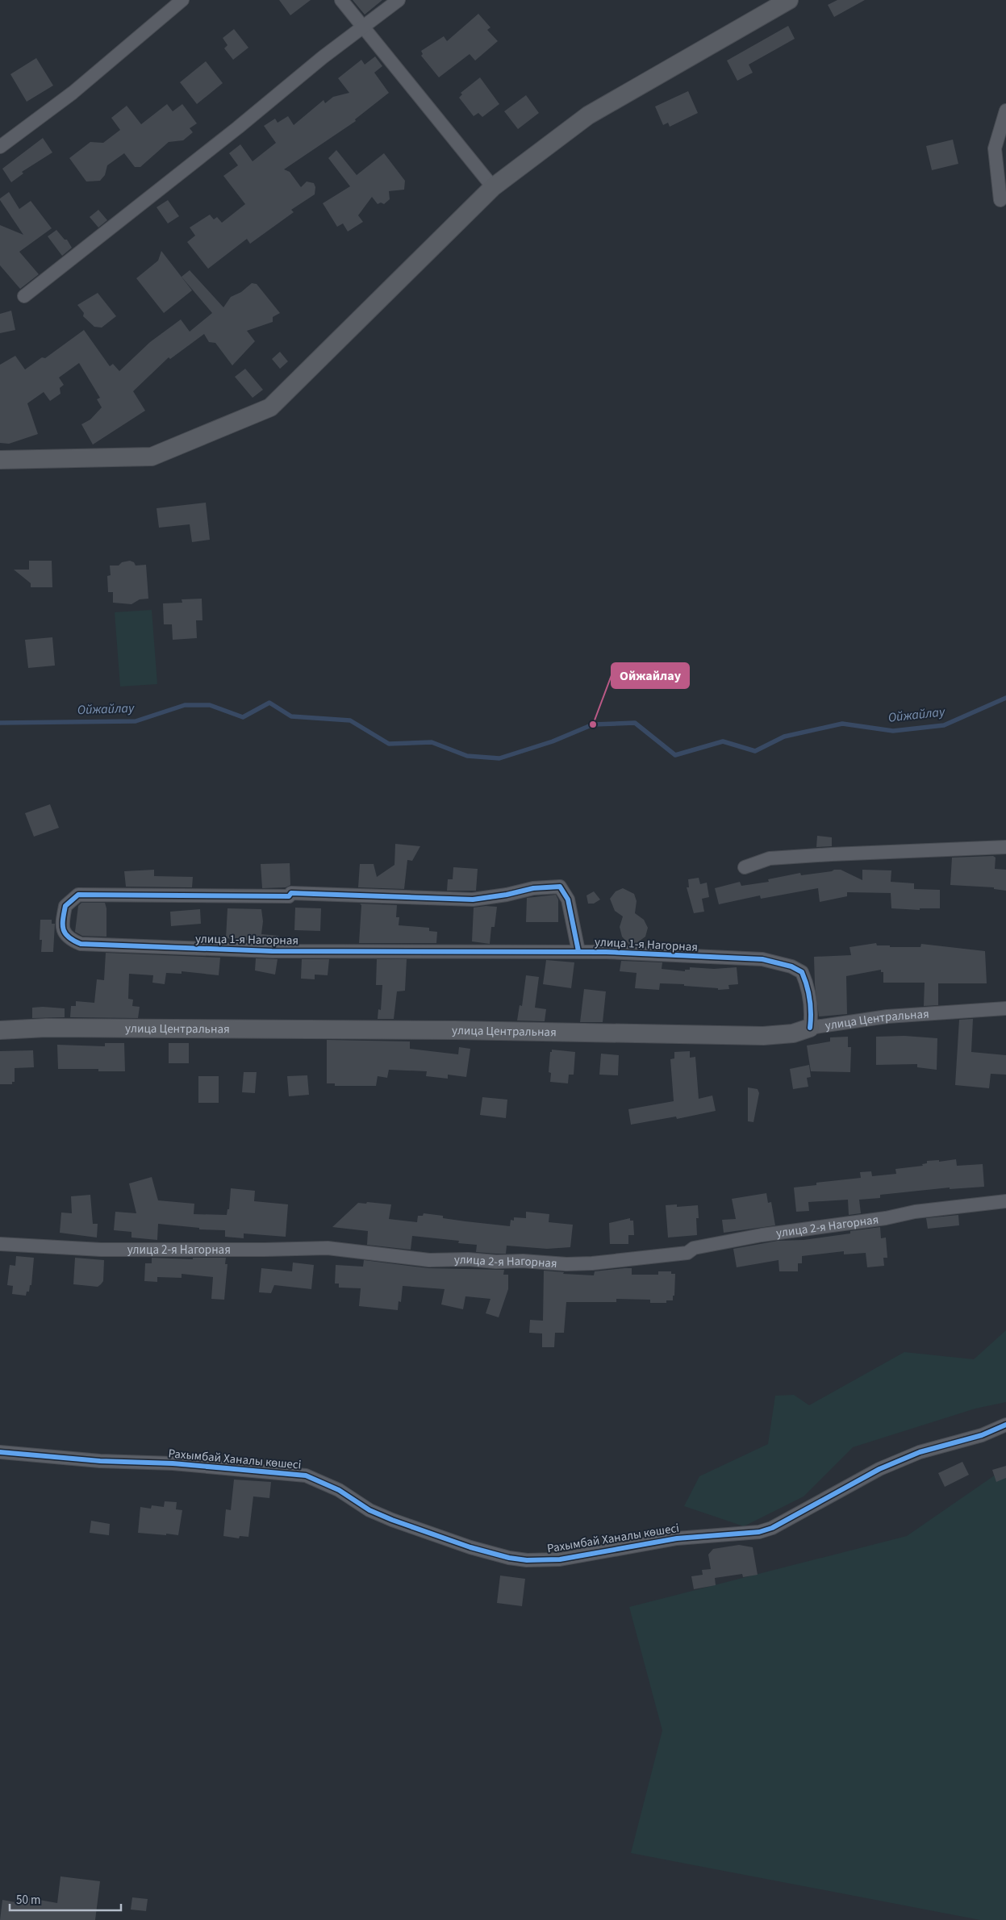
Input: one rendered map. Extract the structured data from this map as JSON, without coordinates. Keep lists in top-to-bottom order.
{
  "streets": {
    "street": [
      "улица 1-я Нагорная",
      "улица Центральная",
      "улица 2-я Нагорная",
      "Рахымбай Ханалы көшесі"
    ]
  },
  "crossings": [
    ["улица 1-я Нагорная", "улица Центральная"]
  ],
  "water": ["Ойжайлау"],
  "places": ["Ойжайлау"],
  "scale_bar": "50 m"
}
